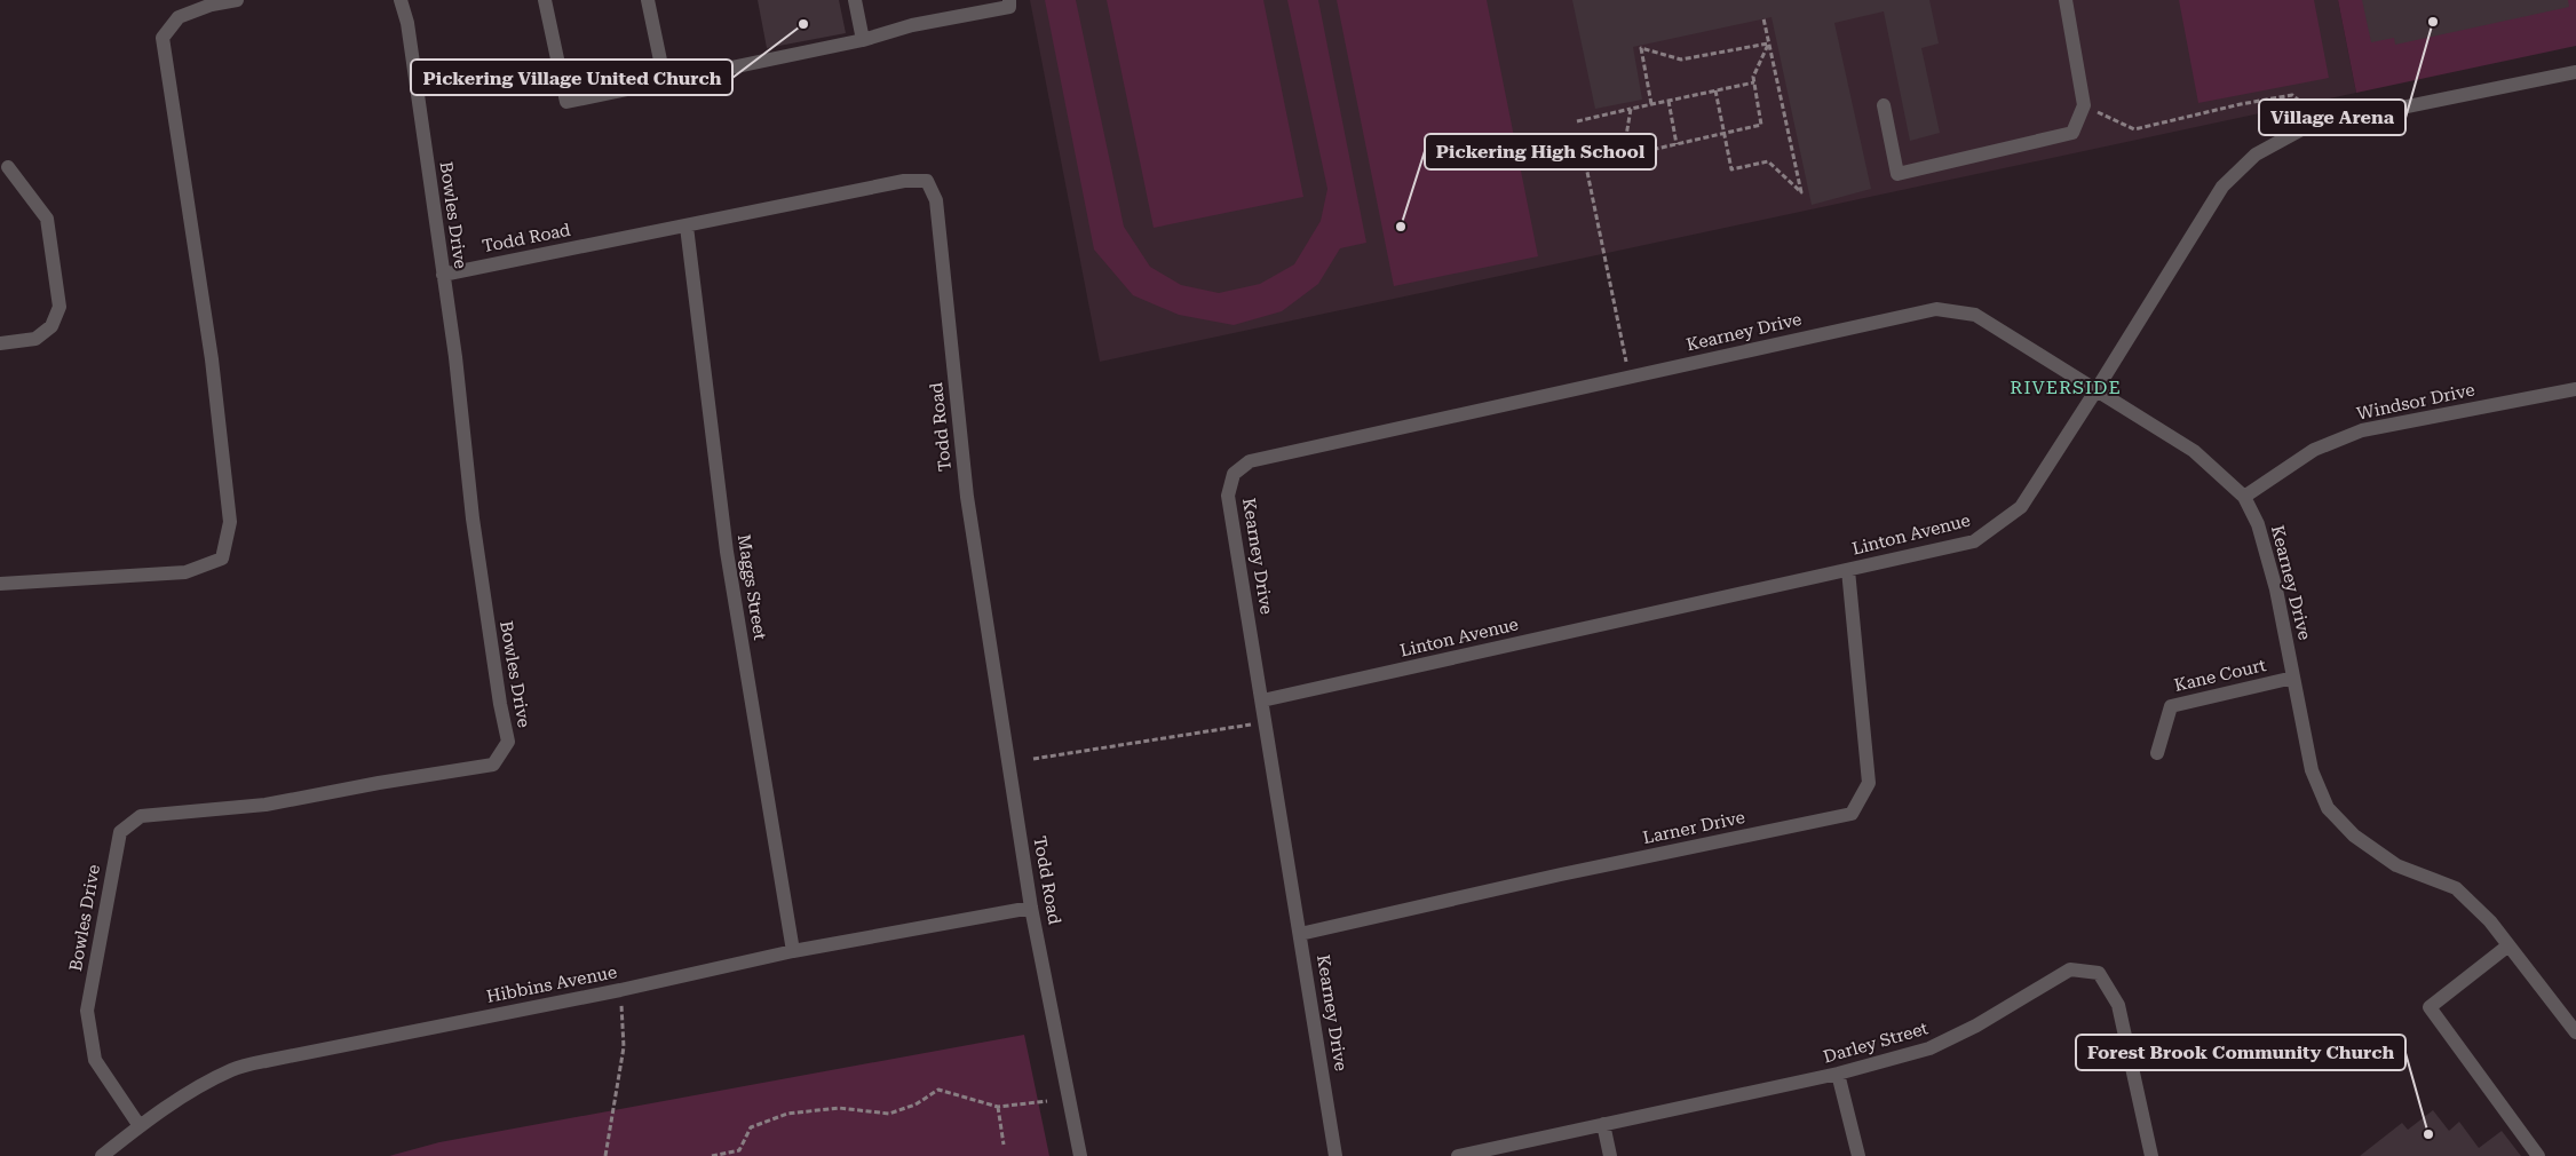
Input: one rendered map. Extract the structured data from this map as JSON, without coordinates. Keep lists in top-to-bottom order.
{
  "streets": {
    "street": [
      "Bowles Drive",
      "Todd Road",
      "Kearney Drive",
      "Windsor Drive",
      "Linton Avenue",
      "Maggs Street",
      "Kane Court",
      "Larner Drive",
      "Hibbins Avenue",
      "Darley Street"
    ]
  },
  "crossings": [
    ["Bowles Drive", "Todd Road"],
    ["Bowles Drive", "Hibbins Avenue"],
    ["Todd Road", "Maggs Street"],
    ["Todd Road", "Hibbins Avenue"],
    ["Kearney Drive", "Windsor Drive"],
    ["Kearney Drive", "Linton Avenue"],
    ["Kearney Drive", "Kane Court"],
    ["Kearney Drive", "Larner Drive"],
    ["Linton Avenue", "Larner Drive"],
    ["Maggs Street", "Hibbins Avenue"]
  ],
  "districts": ["RIVERSIDE"],
  "places": [
    "Village Arena",
    "Pickering Village United Church",
    "Pickering High School",
    "Forest Brook Community Church"
  ]
}
